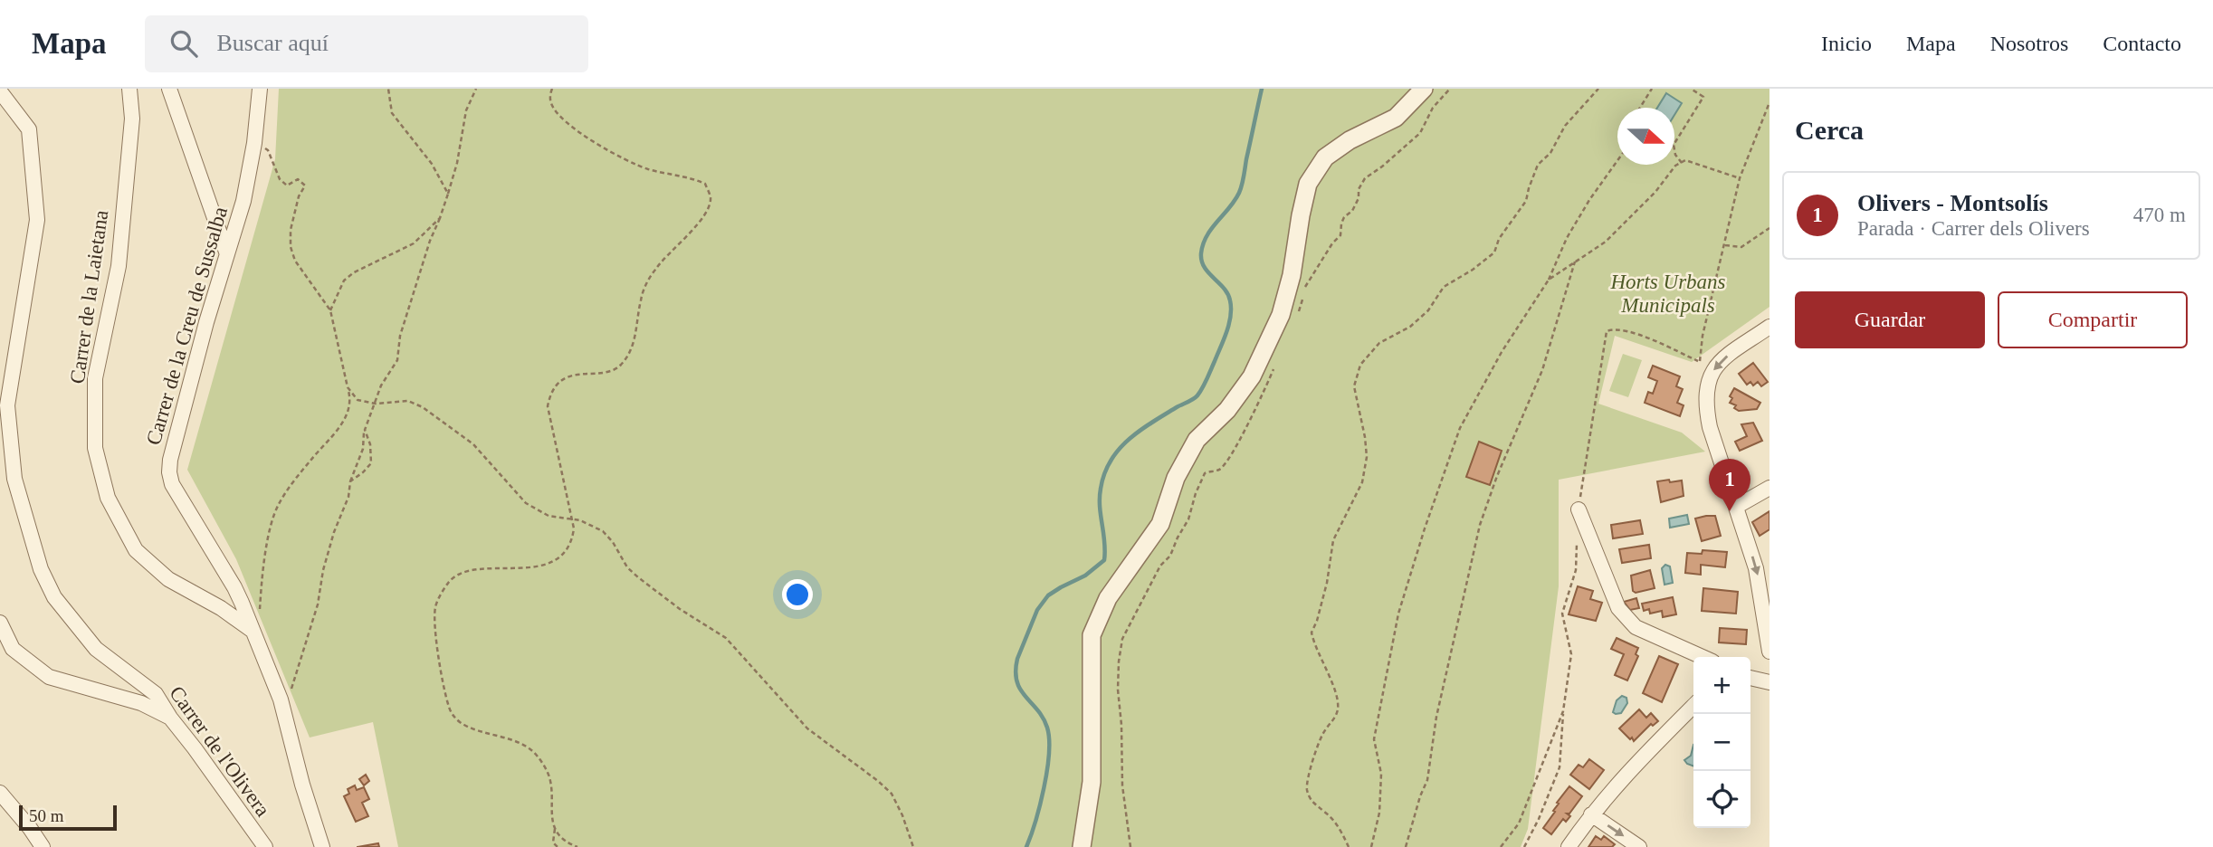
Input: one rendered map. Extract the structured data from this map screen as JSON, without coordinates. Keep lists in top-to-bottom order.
{
  "streets": {
    "street": ["Carrer de la Laietana", "Carrer de la Creu de Sussalba", "Carrer de l'Olivera"]
  },
  "crossings": [
    ["Carrer de la Laietana", "Carrer de la Creu de Sussalba"]
  ],
  "parks": ["Horts Urbans Municipals"],
  "scale_bar": "50 m",
  "north": "right",
  "page": {
    "header": "Mapa",
    "search": "Buscar aquí",
    "nav": [
      "Inicio",
      "Mapa",
      "Nosotros",
      "Contacto"
    ],
    "heading": "Cerca",
    "list": [
      {
        "mark": "1",
        "name": "Olivers - Montsolís",
        "note": "Parada · Carrer dels Olivers",
        "value": "470 m"
      }
    ],
    "buttons": ["Guardar", "Compartir"],
    "pins": "1",
    "map_buttons": ["+", "−"],
    "scale": "50 m"
  }
}
